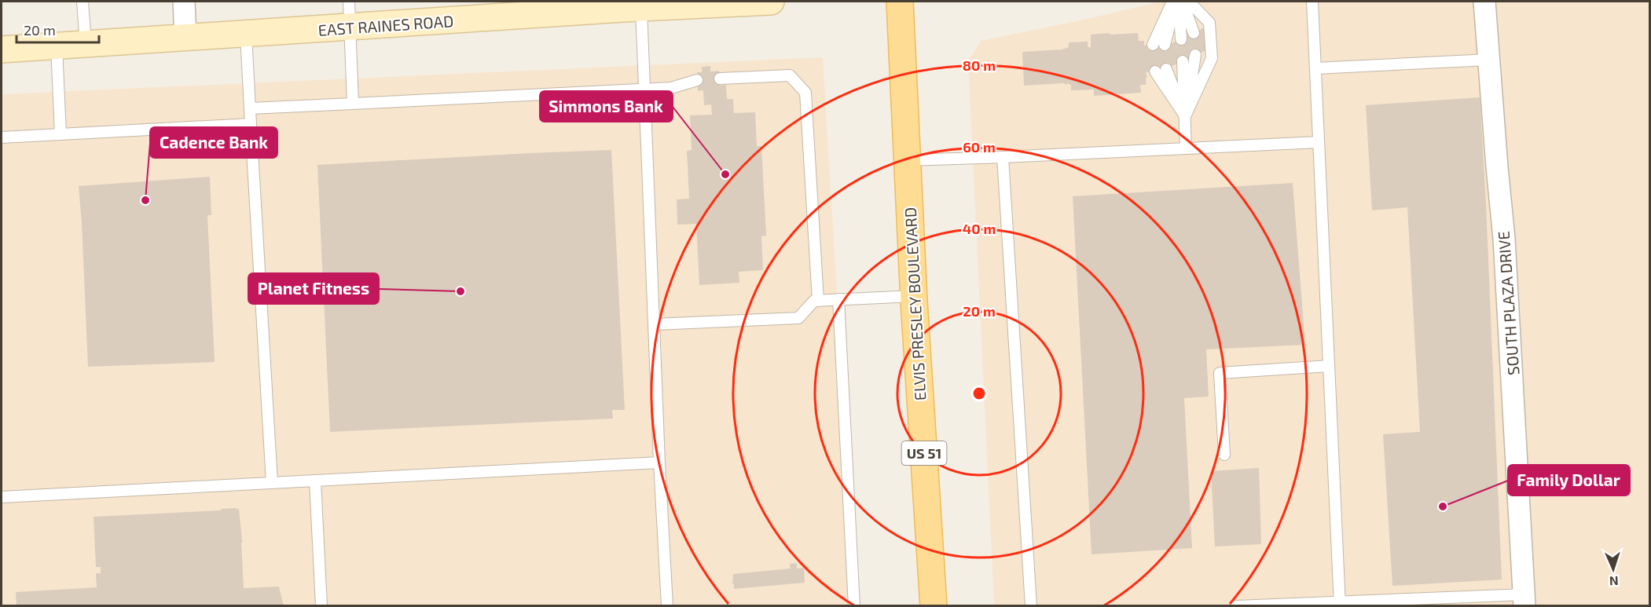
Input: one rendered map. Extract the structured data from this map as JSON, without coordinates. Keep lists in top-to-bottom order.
{
  "streets": {
    "main road": ["EAST RAINES ROAD", "ELVIS PRESLEY BOULEVARD", "US 51"],
    "street": ["SOUTH PLAZA DRIVE"]
  },
  "places": [
    "Simmons Bank",
    "Cadence Bank",
    "Planet Fitness",
    "Family Dollar"
  ],
  "scale_bar": "20 m",
  "north": "bottom",
  "rings": [
    "80 m",
    "60 m",
    "40 m",
    "20 m"
  ]
}
